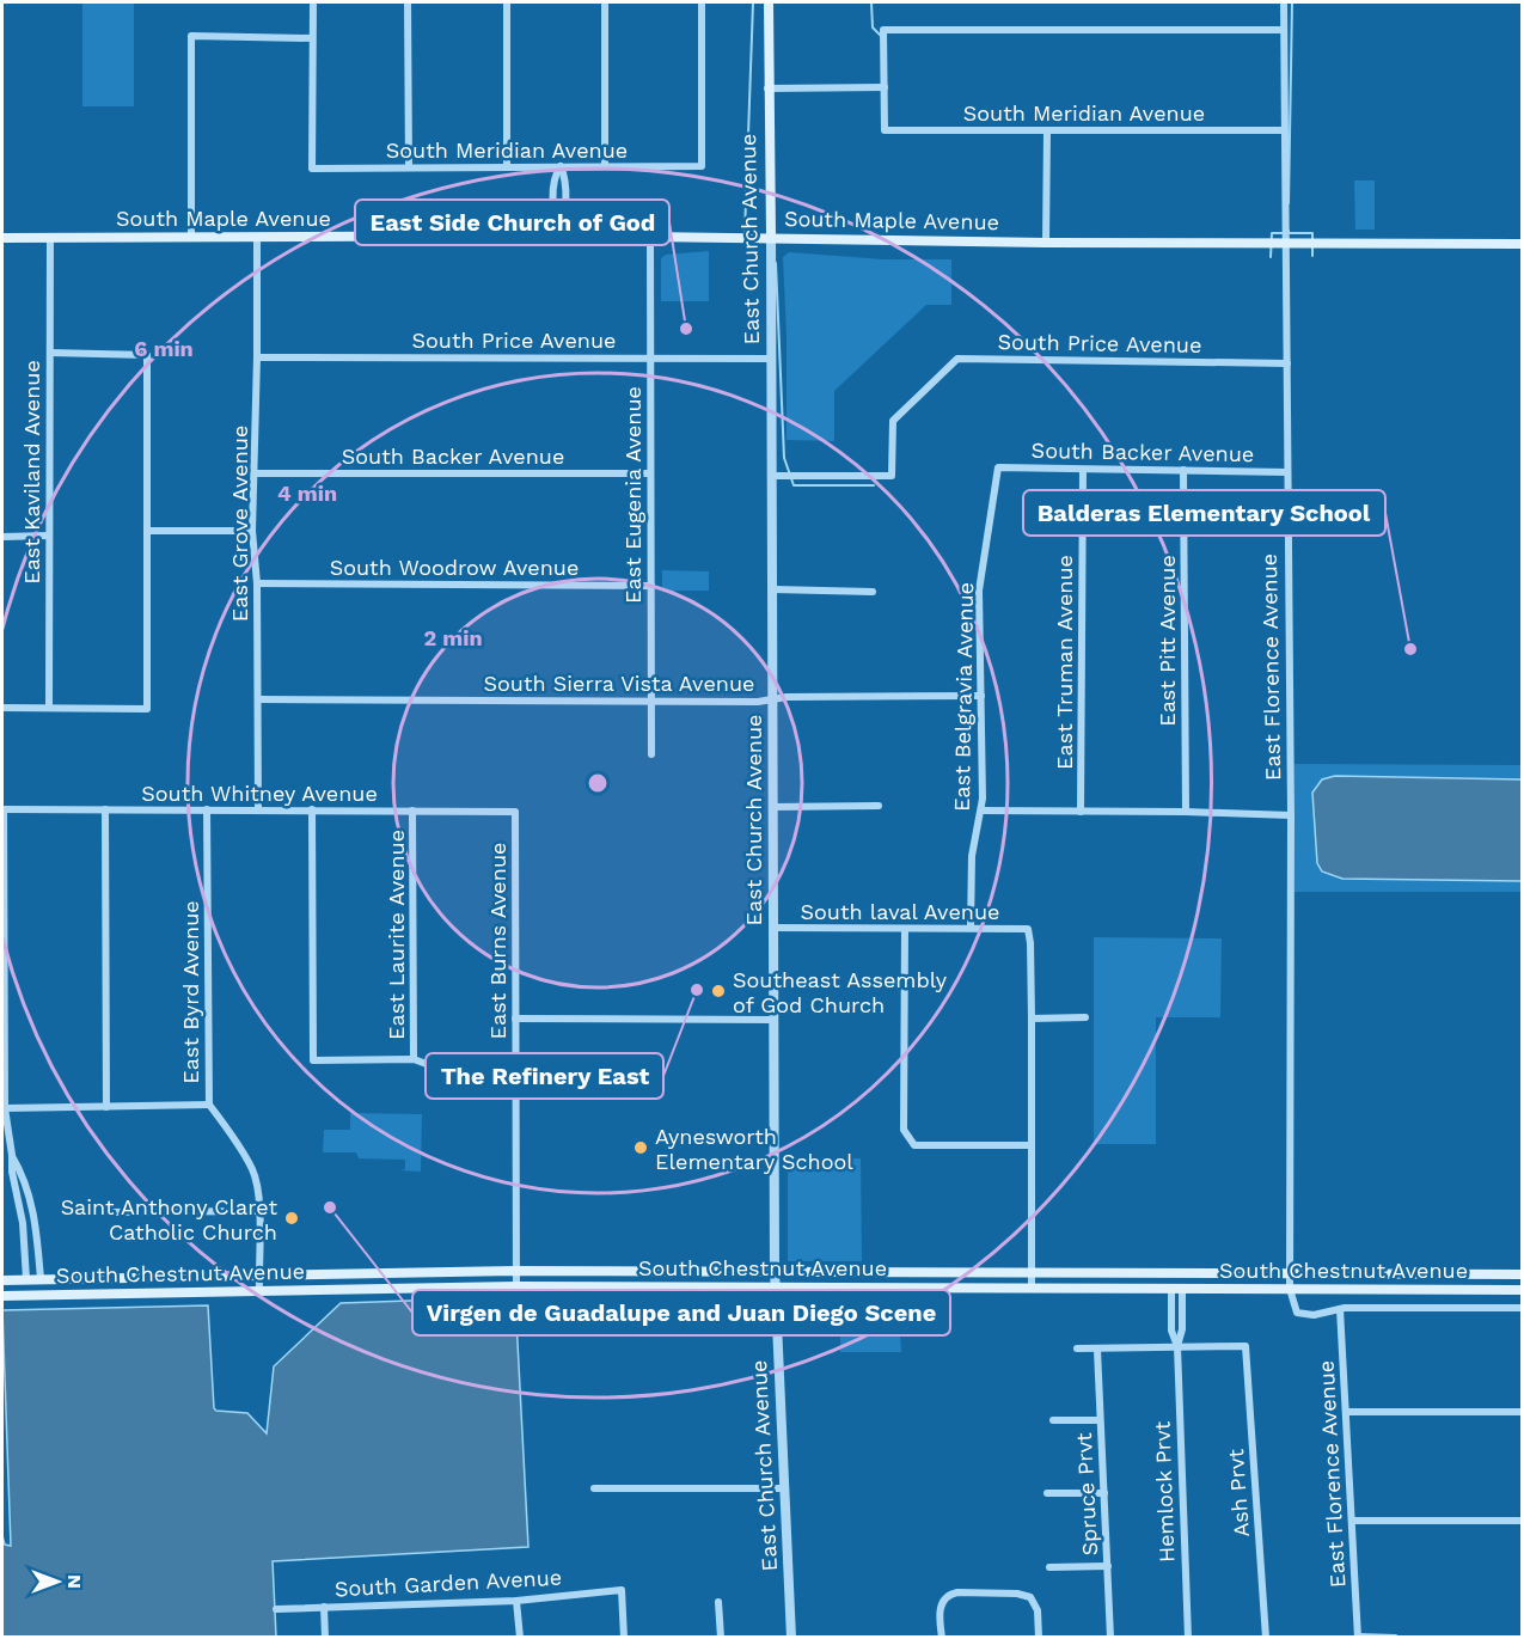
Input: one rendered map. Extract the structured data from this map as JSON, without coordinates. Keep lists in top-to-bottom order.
{
  "streets": {
    "main road": ["South Maple Avenue", "East Church Avenue", "South Chestnut Avenue"],
    "street": [
      "South Meridian Avenue",
      "South Price Avenue",
      "South Backer Avenue",
      "East Kaviland Avenue",
      "East Eugenia Avenue",
      "East Grove Avenue",
      "South Woodrow Avenue",
      "East Pitt Avenue",
      "East Truman Avenue",
      "East Florence Avenue",
      "South Sierra Vista Avenue",
      "East Belgravia Avenue",
      "South Whitney Avenue",
      "South laval Avenue",
      "East Laurite Avenue",
      "East Burns Avenue",
      "East Byrd Avenue",
      "Hemlock Prvt",
      "Ash Prvt",
      "Spruce Prvt",
      "South Garden Avenue"
    ]
  },
  "crossings": [
    ["South Meridian Avenue", "East Florence Avenue"],
    ["South Maple Avenue", "East Church Avenue"],
    ["South Maple Avenue", "East Kaviland Avenue"],
    ["South Maple Avenue", "East Eugenia Avenue"],
    ["South Maple Avenue", "East Grove Avenue"],
    ["South Maple Avenue", "East Florence Avenue"],
    ["East Church Avenue", "South Price Avenue"],
    ["East Church Avenue", "South Sierra Vista Avenue"],
    ["East Church Avenue", "South laval Avenue"],
    ["East Church Avenue", "South Chestnut Avenue"],
    ["South Price Avenue", "East Eugenia Avenue"],
    ["South Price Avenue", "East Grove Avenue"],
    ["South Price Avenue", "East Florence Avenue"],
    ["South Backer Avenue", "East Eugenia Avenue"],
    ["South Backer Avenue", "East Grove Avenue"],
    ["South Backer Avenue", "East Pitt Avenue"],
    ["South Backer Avenue", "East Truman Avenue"],
    ["South Backer Avenue", "East Florence Avenue"],
    ["South Backer Avenue", "East Belgravia Avenue"],
    ["East Eugenia Avenue", "South Woodrow Avenue"],
    ["East Eugenia Avenue", "South Sierra Vista Avenue"],
    ["East Grove Avenue", "South Woodrow Avenue"],
    ["East Grove Avenue", "South Sierra Vista Avenue"],
    ["East Grove Avenue", "South Whitney Avenue"],
    ["East Florence Avenue", "South Chestnut Avenue"],
    ["South Sierra Vista Avenue", "East Belgravia Avenue"],
    ["East Belgravia Avenue", "South laval Avenue"],
    ["South Whitney Avenue", "East Laurite Avenue"],
    ["South Whitney Avenue", "East Burns Avenue"],
    ["South Whitney Avenue", "East Byrd Avenue"],
    ["East Burns Avenue", "South Chestnut Avenue"],
    ["East Byrd Avenue", "South Chestnut Avenue"],
    ["South Chestnut Avenue", "Hemlock Prvt"],
    ["Hemlock Prvt", "Ash Prvt"]
  ],
  "places": [
    "East Side Church of God",
    "Balderas Elementary School",
    "The Refinery East",
    "Southeast Assembly of God Church",
    "Aynesworth Elementary School",
    "Virgen de Guadalupe and Juan Diego Scene",
    "Saint Anthony Claret Catholic Church"
  ],
  "north": "right",
  "rings": ["6 min", "4 min", "2 min"]
}
